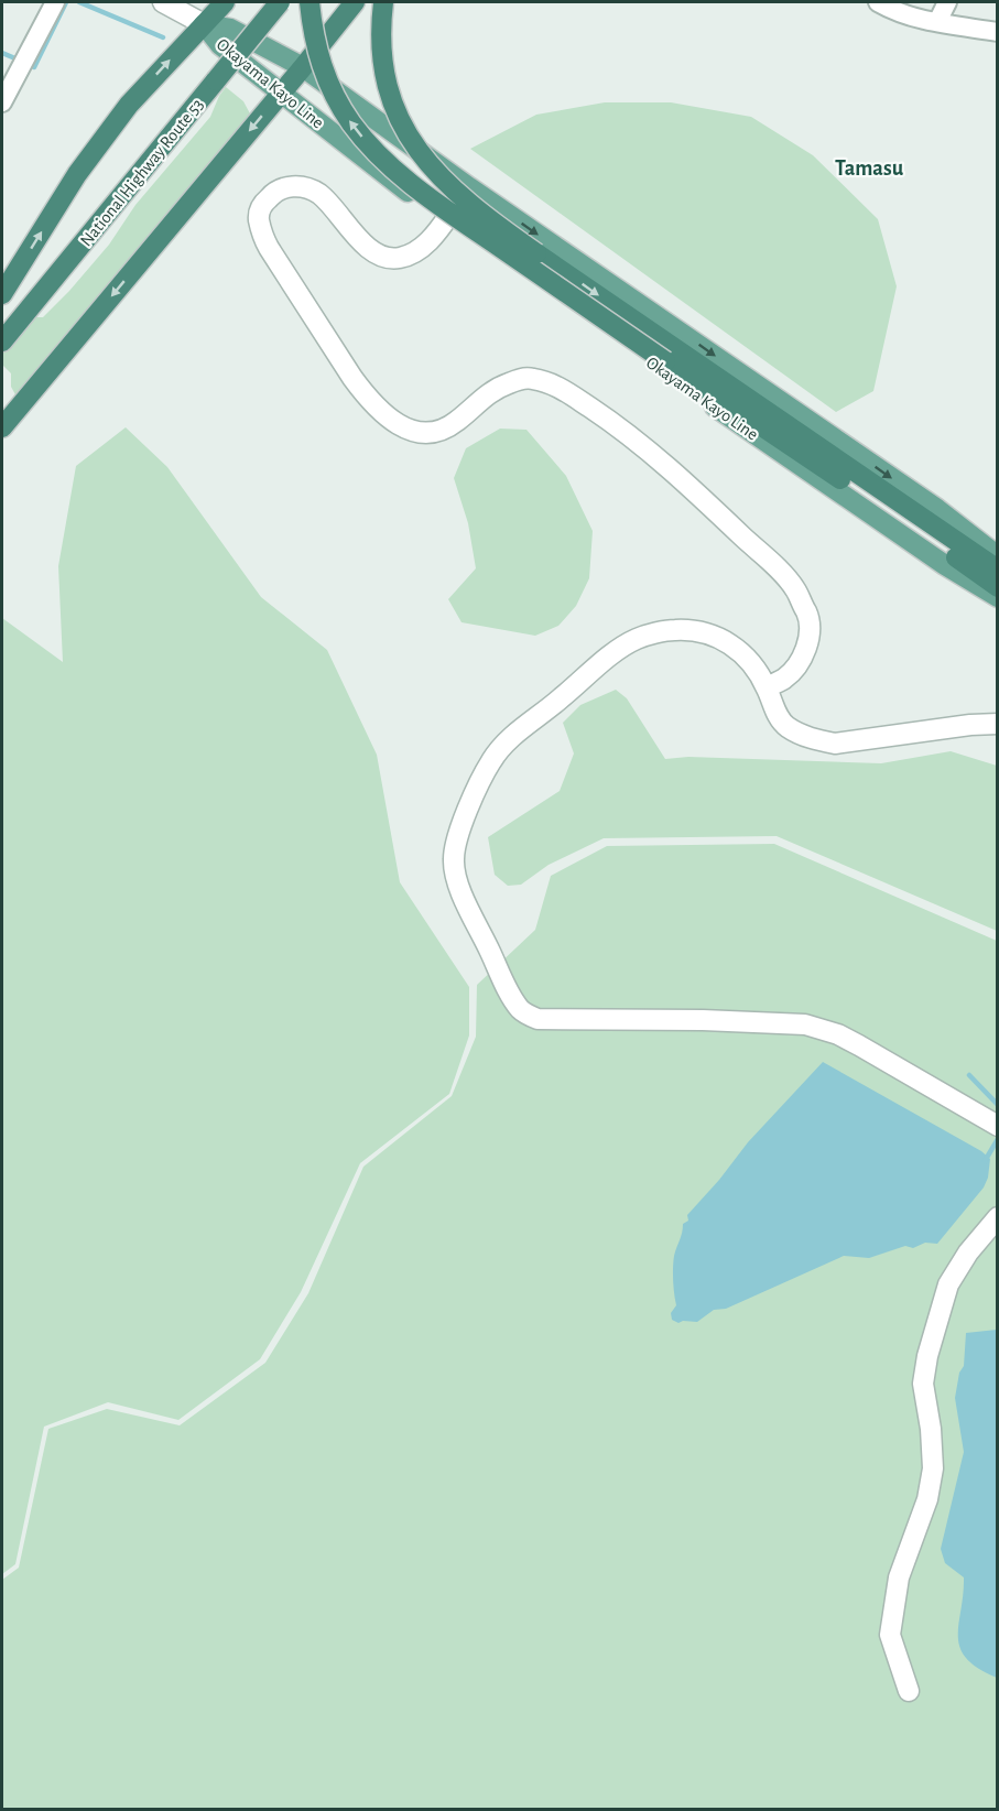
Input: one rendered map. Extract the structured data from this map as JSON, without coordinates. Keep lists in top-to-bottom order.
{
  "streets": {
    "highway": ["National Highway Route 53"],
    "main road": ["Okayama Kayo Line"]
  },
  "districts": ["Tamasu"]
}
